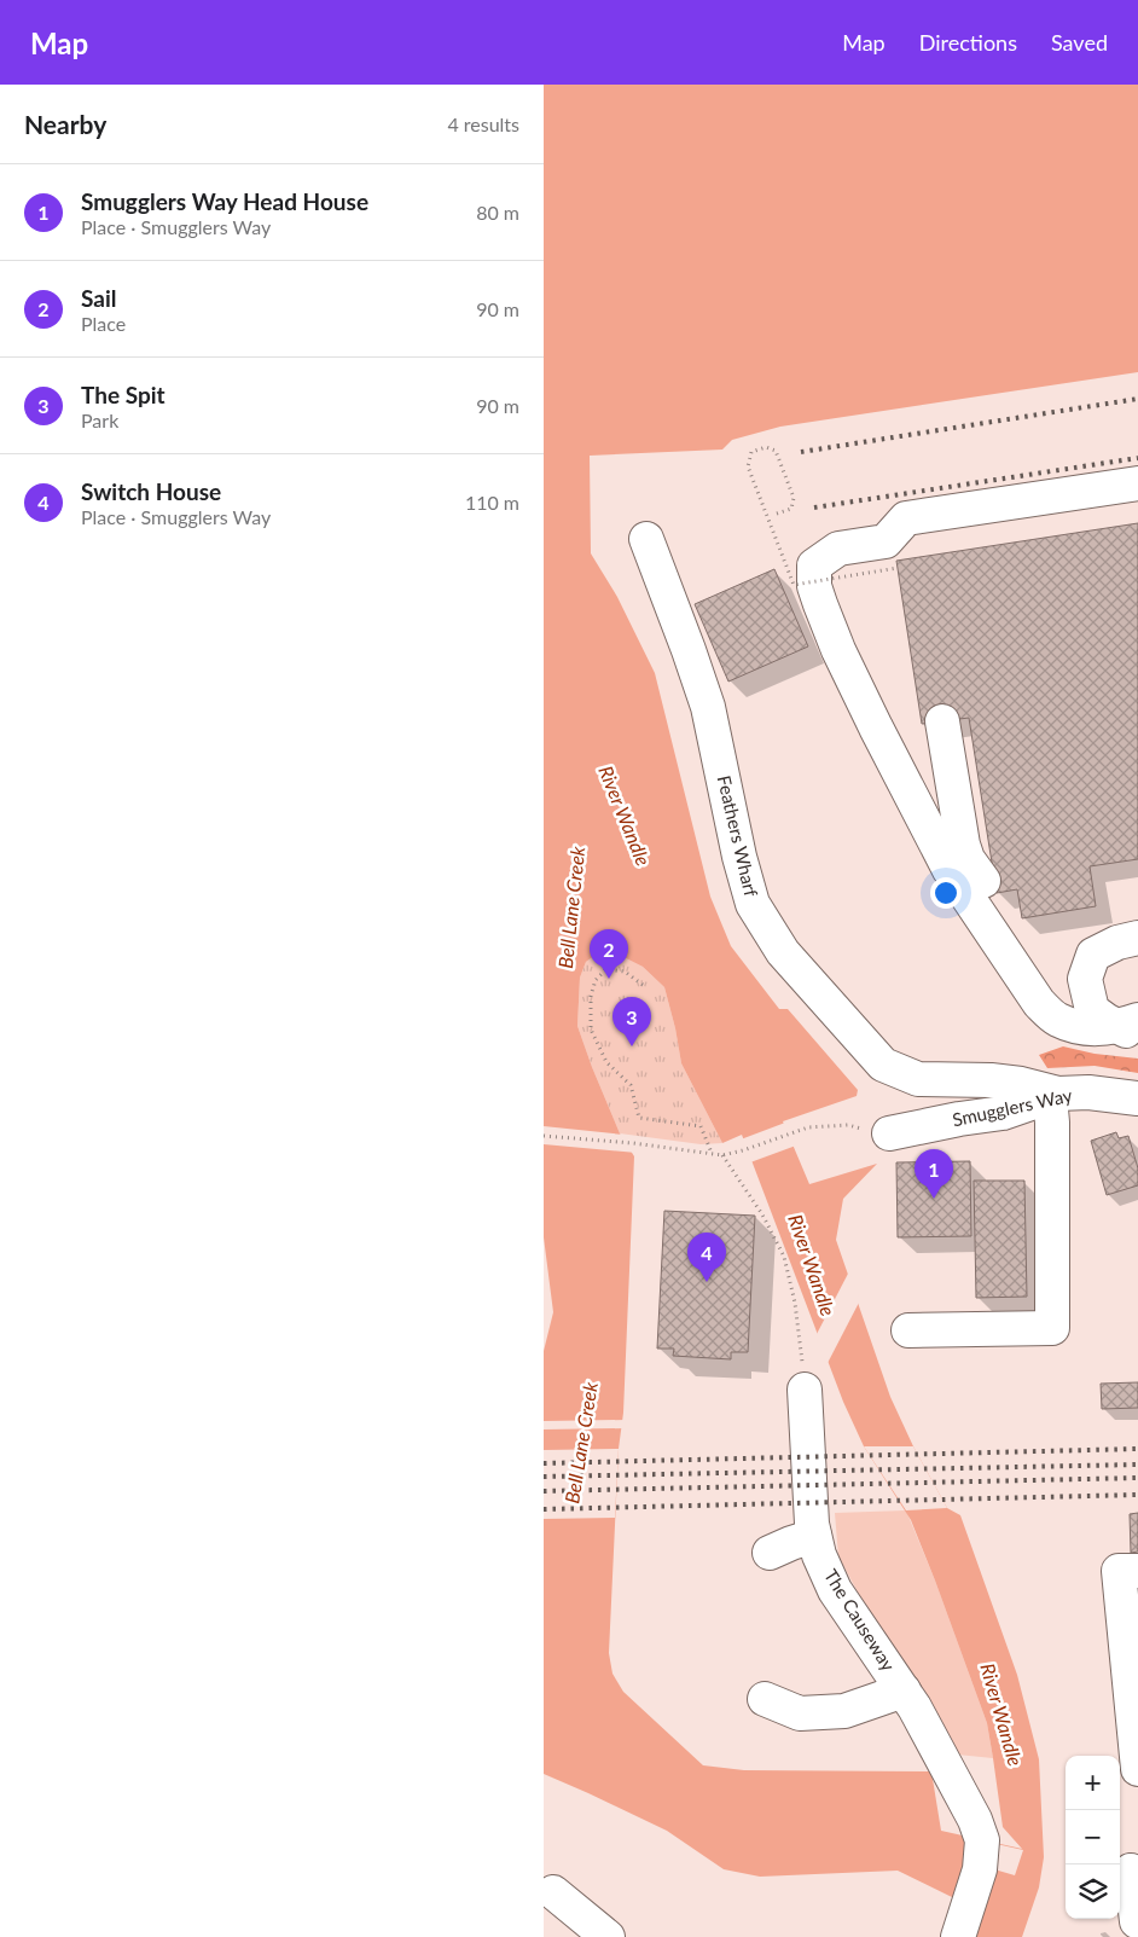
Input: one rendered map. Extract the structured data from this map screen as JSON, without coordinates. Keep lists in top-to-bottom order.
{
  "streets": {
    "street": ["Feathers Wharf", "Smugglers Way", "The Causeway"]
  },
  "crossings": [
    ["Feathers Wharf", "Smugglers Way"]
  ],
  "water": ["River Wandle", "Bell Lane Creek"],
  "page": {
    "header": "Map",
    "nav": ["Map", "Directions", "Saved"],
    "heading": ["Nearby", "4 results"],
    "list": [
      {
        "mark": "1",
        "name": "Smugglers Way Head House",
        "note": "Place · Smugglers Way",
        "value": "80 m"
      },
      {
        "mark": "2",
        "name": "Sail",
        "note": "Place",
        "value": "90 m"
      },
      {
        "mark": "3",
        "name": "The Spit",
        "note": "Park",
        "value": "90 m"
      },
      {
        "mark": "4",
        "name": "Switch House",
        "note": "Place · Smugglers Way",
        "value": "110 m"
      }
    ],
    "pins": [
      "2",
      "3",
      "1",
      "4"
    ],
    "map_buttons": ["+", "−"]
  }
}
